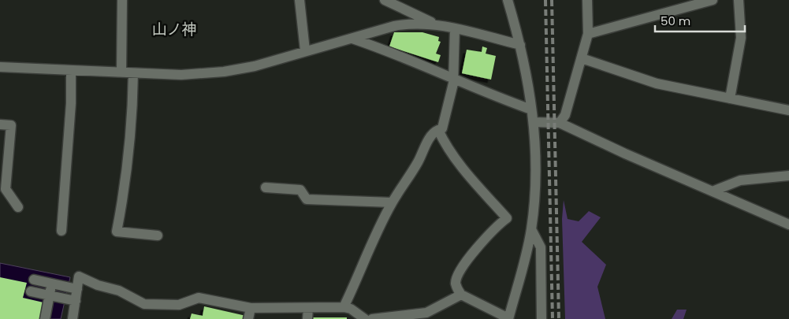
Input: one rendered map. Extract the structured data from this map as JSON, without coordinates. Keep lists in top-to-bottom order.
{
  "districts": ["山ノ神"],
  "scale_bar": "50 m"
}
